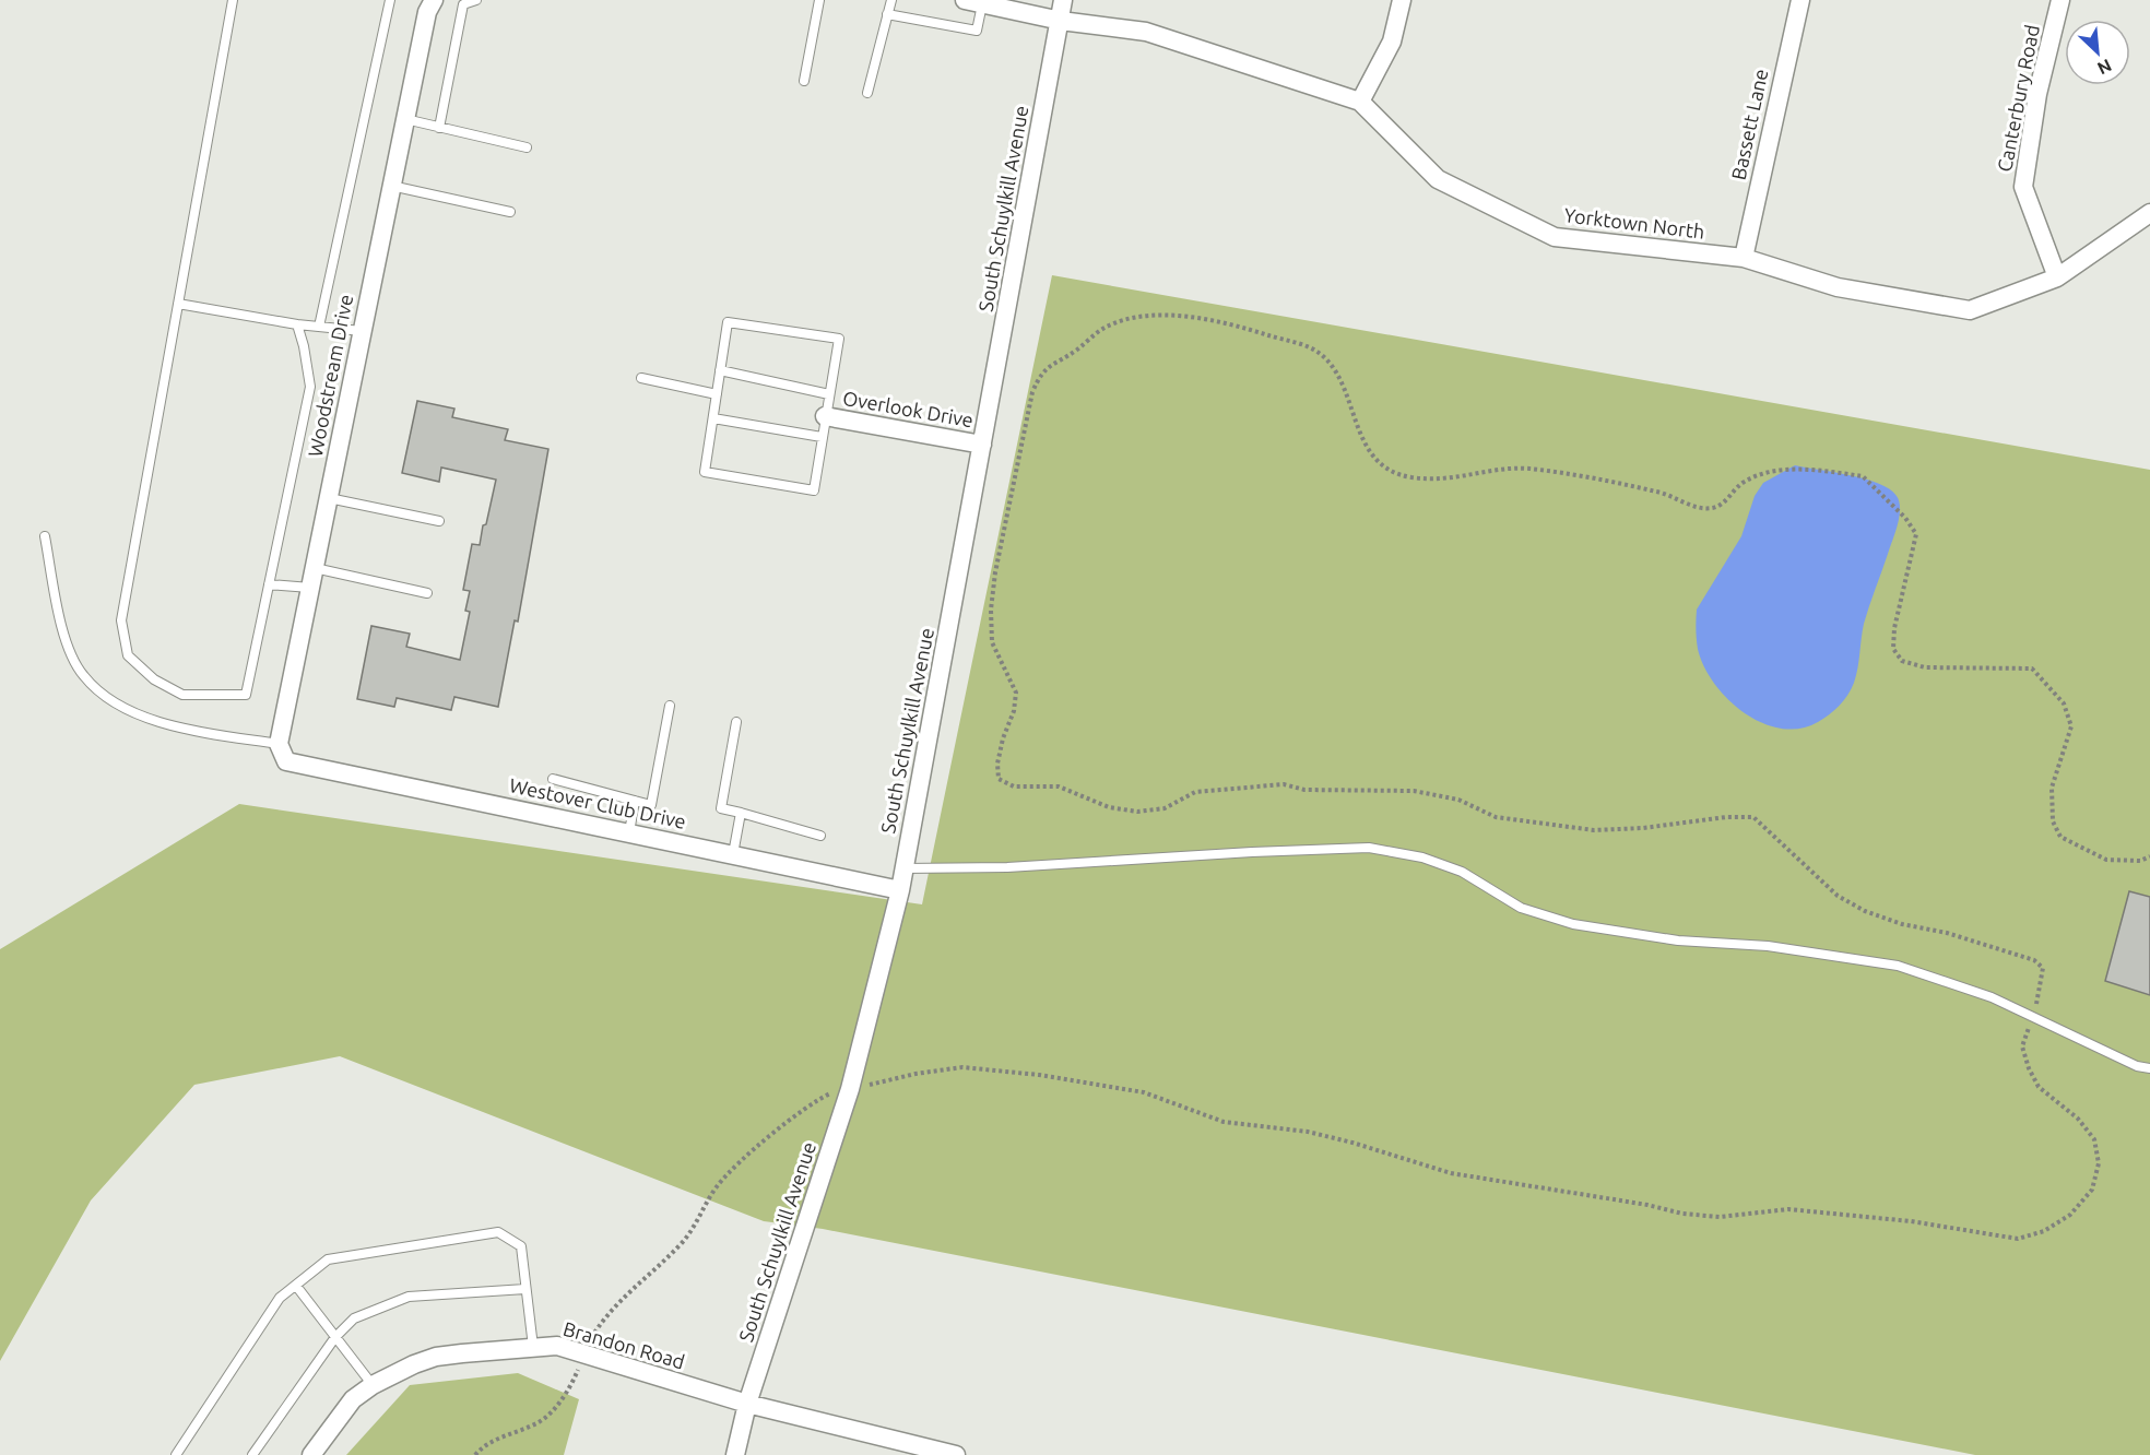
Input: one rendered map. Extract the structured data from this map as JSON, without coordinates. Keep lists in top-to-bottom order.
{
  "streets": {
    "street": [
      "Canterbury Road",
      "Bassett Lane",
      "South Schuylkill Avenue",
      "Yorktown North",
      "Woodstream Drive",
      "Overlook Drive",
      "Westover Club Drive",
      "Brandon Road"
    ]
  },
  "crossings": [
    ["Canterbury Road", "Yorktown North"],
    ["Bassett Lane", "Yorktown North"],
    ["South Schuylkill Avenue", "Yorktown North"],
    ["South Schuylkill Avenue", "Overlook Drive"],
    ["South Schuylkill Avenue", "Westover Club Drive"],
    ["South Schuylkill Avenue", "Brandon Road"],
    ["Woodstream Drive", "Westover Club Drive"]
  ],
  "north": "bottom right"
}
